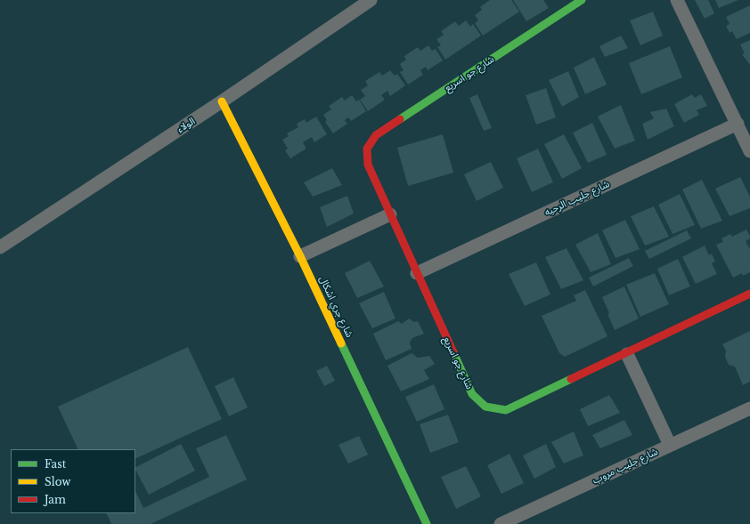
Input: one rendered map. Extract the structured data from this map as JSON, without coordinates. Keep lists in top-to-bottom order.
{
  "streets": {
    "street": [
      "شارع جو اسريع",
      "الولاء",
      "شارع جليب الرحيه",
      "شارع جري اشكال",
      "شارع جليب مروب"
    ]
  },
  "crossings": [
    ["شارع جو اسريع", "شارع جليب الرحيه"],
    ["الولاء", "شارع جري اشكال"]
  ],
  "legend": ["Fast", "Slow", "Jam"]
}
